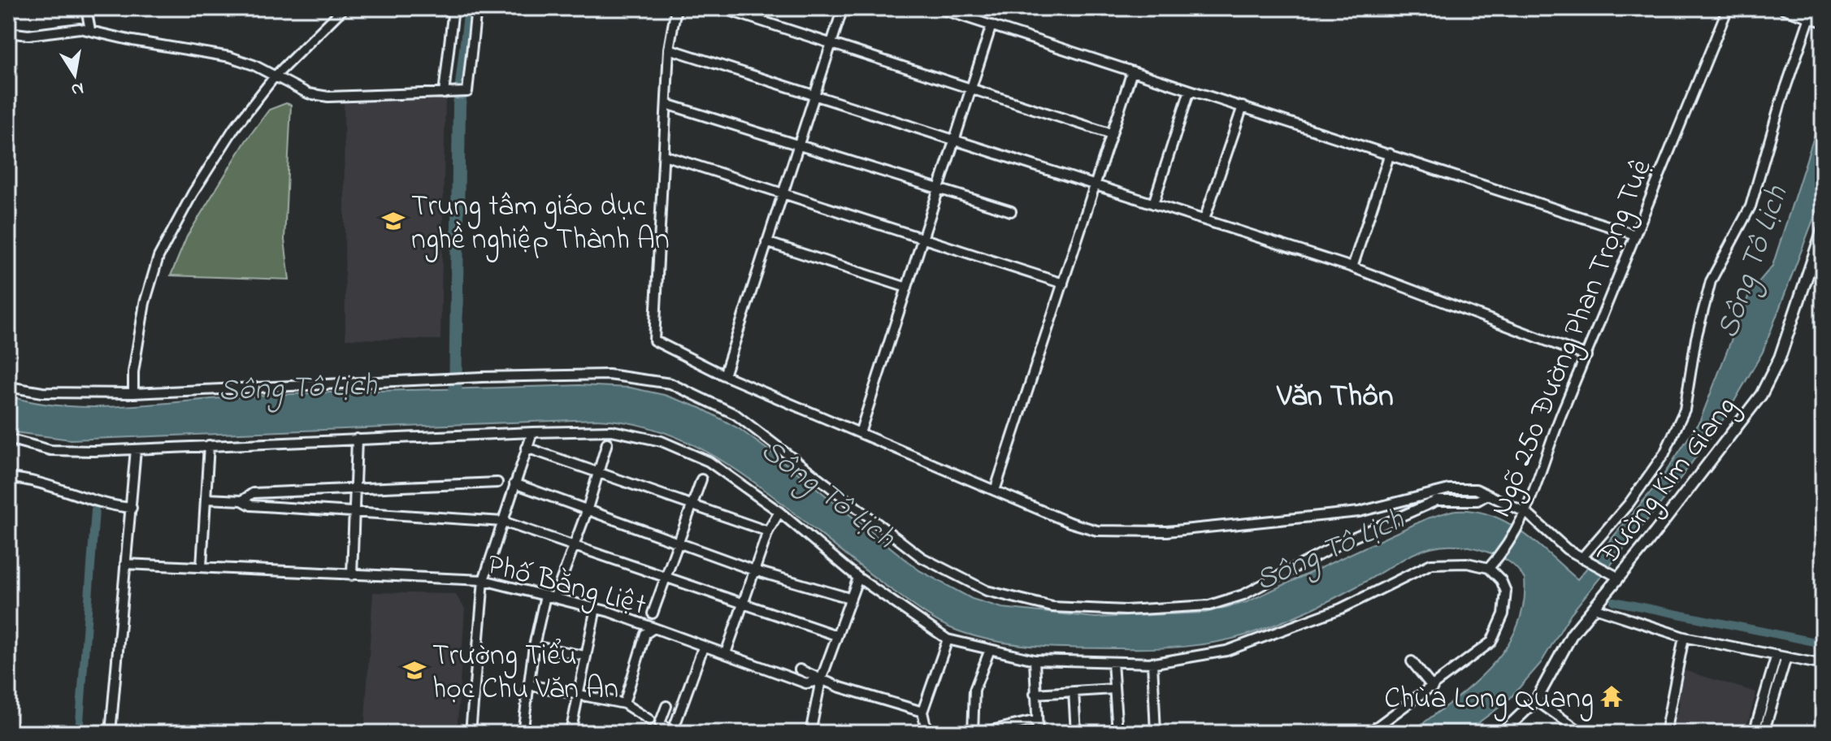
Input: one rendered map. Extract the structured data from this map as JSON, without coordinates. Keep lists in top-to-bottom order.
{
  "streets": {
    "main road": ["Đường Kim Giang"],
    "street": ["Ngõ 250 Đường Phan Trọng Tuệ", "Phố Bằng Liệt"]
  },
  "districts": ["Văn Thôn"],
  "water": ["Sông Tô Lịch"],
  "places": {
    "school or university": ["Trung tâm giáo dục nghề nghiệp Thành An", "Trường Tiểu học Chu Văn An"],
    "temple": ["Chùa Long Quang"]
  },
  "north": "bottom"
}
